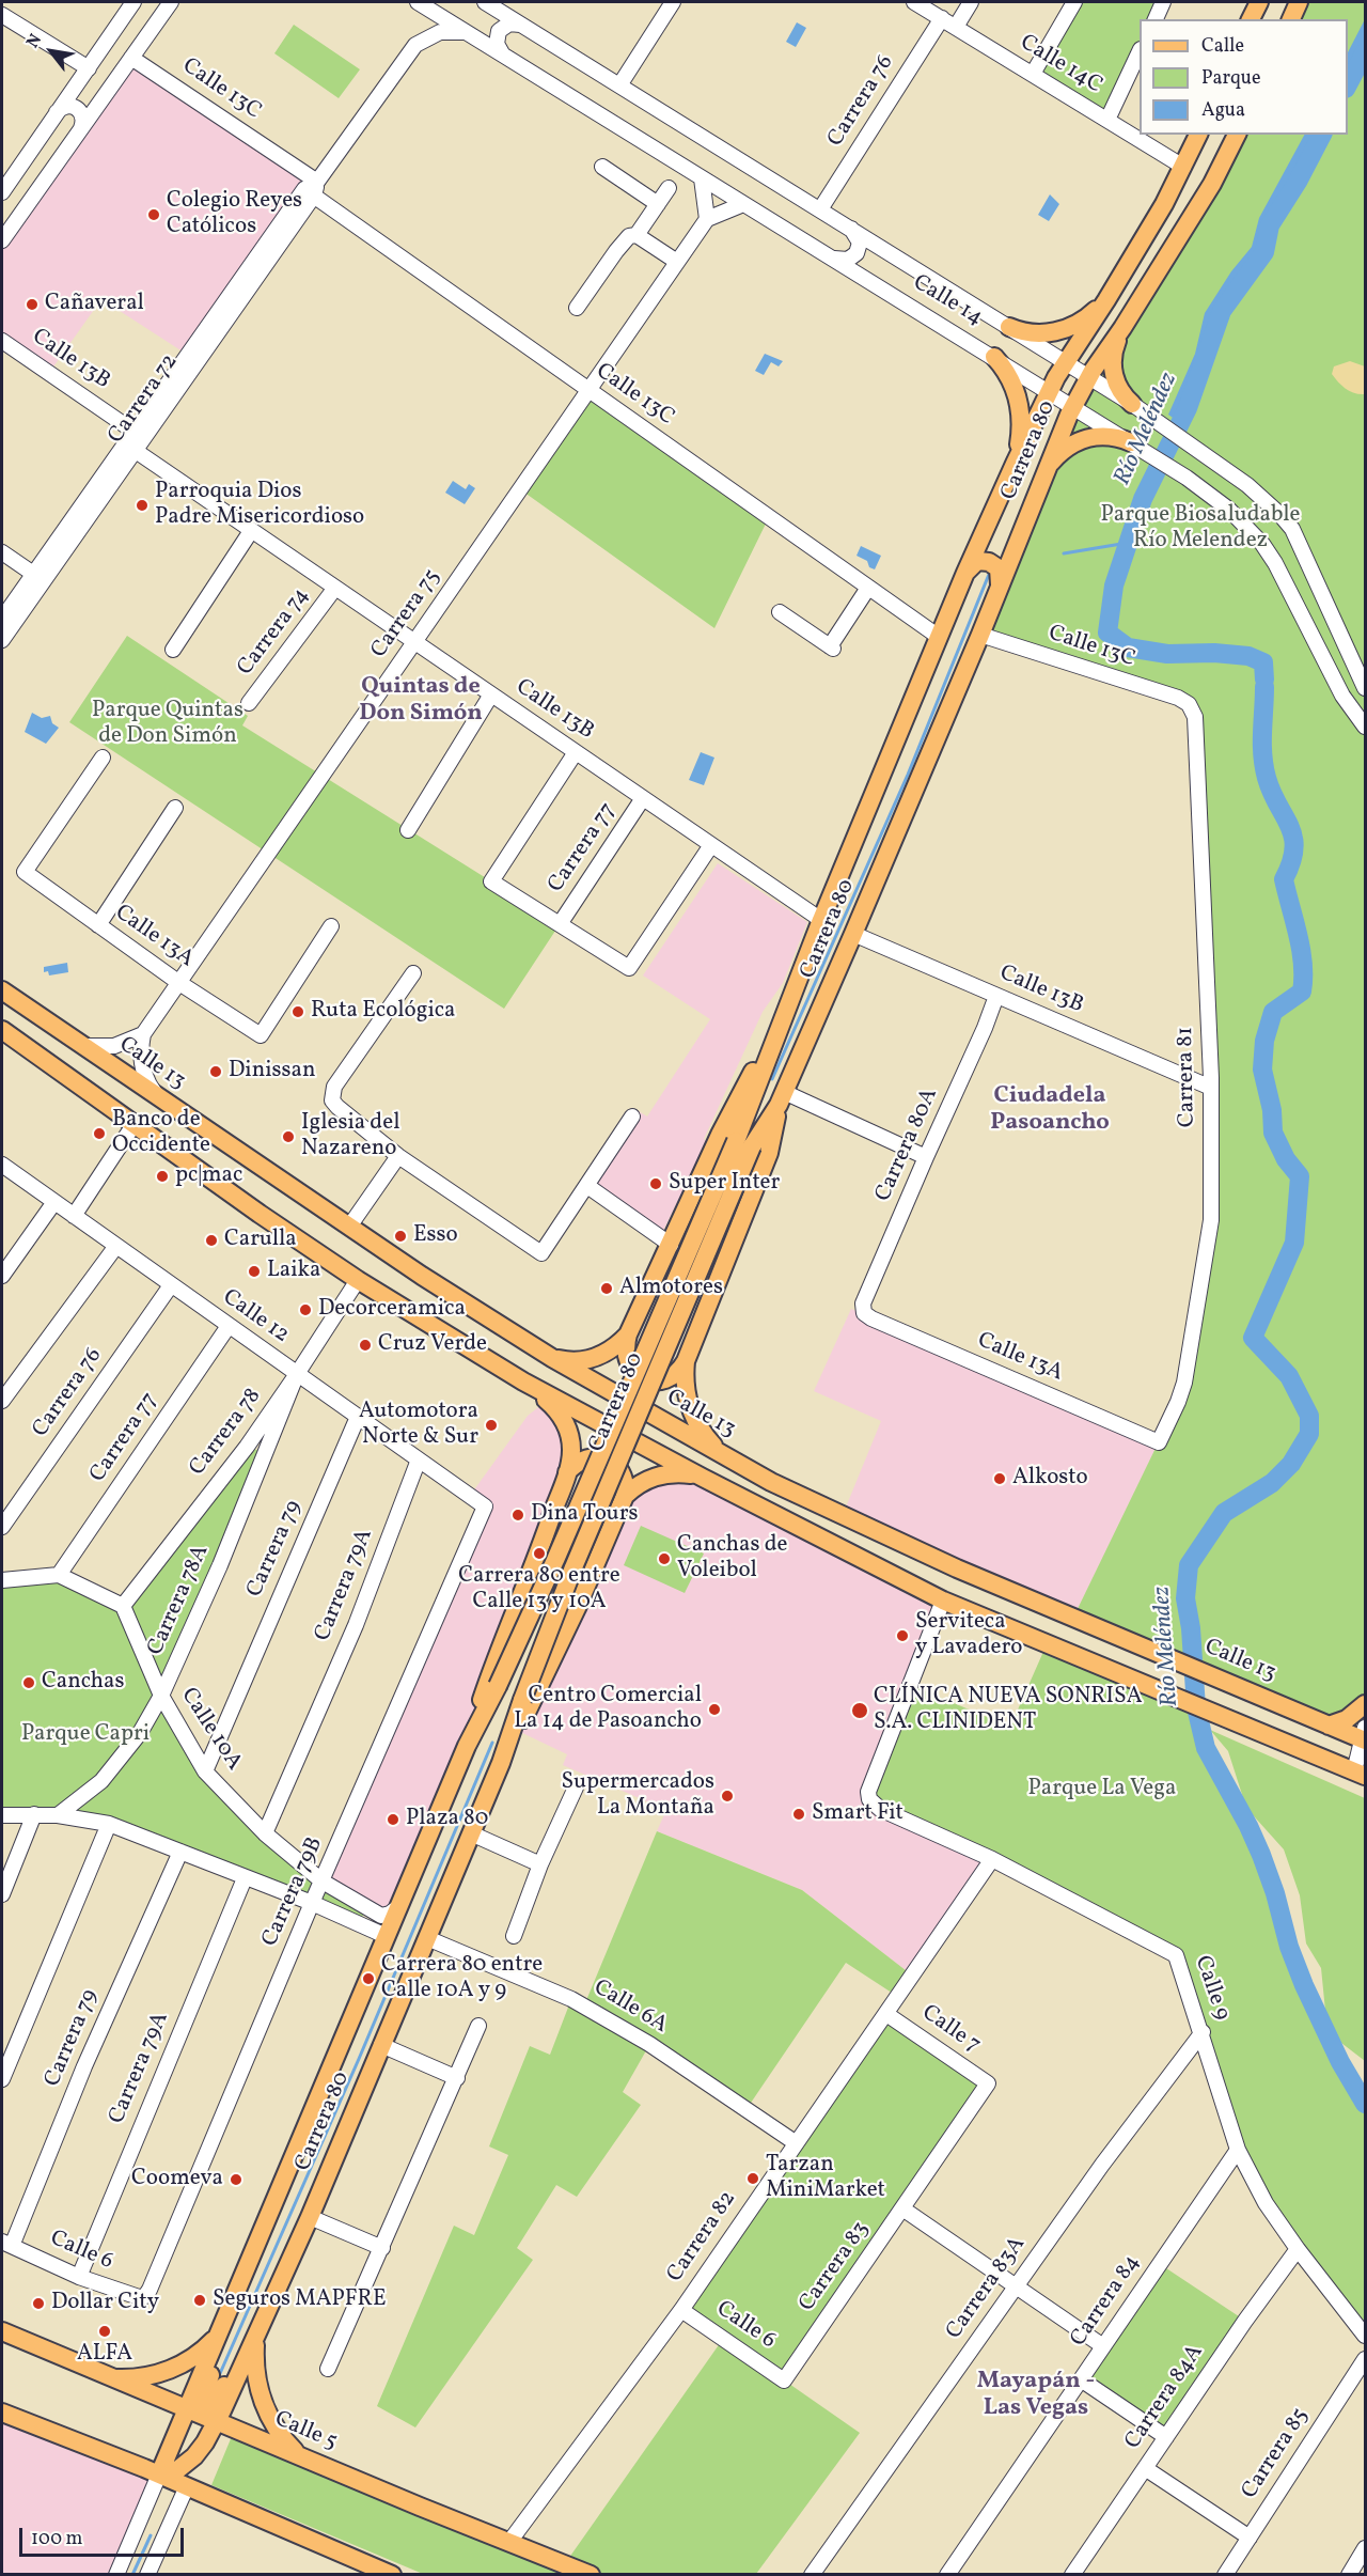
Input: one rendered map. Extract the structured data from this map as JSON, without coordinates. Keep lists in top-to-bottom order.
{
  "streets": {
    "main road": ["Carrera 80", "Calle 13", "Calle 5"],
    "street": [
      "Calle 14C",
      "Calle 13C",
      "Carrera 76",
      "Calle 14",
      "Calle 13B",
      "Carrera 72",
      "Carrera 75",
      "Carrera 74",
      "Carrera 77",
      "Calle 13A",
      "Carrera 81",
      "Carrera 80A",
      "Calle 12",
      "Carrera 78",
      "Carrera 79",
      "Carrera 79A",
      "Carrera 78A",
      "Calle 10A",
      "Carrera 79B",
      "Calle 9",
      "Calle 6A",
      "Calle 7",
      "Carrera 82",
      "Calle 6",
      "Carrera 83",
      "Carrera 83A",
      "Carrera 84",
      "Carrera 84A",
      "Carrera 85"
    ]
  },
  "crossings": [
    ["Calle 14C", "Carrera 76"],
    ["Calle 14C", "Carrera 80"],
    ["Calle 13C", "Carrera 72"],
    ["Calle 13C", "Carrera 80"],
    ["Calle 13C", "Carrera 75"],
    ["Calle 13C", "Carrera 81"],
    ["Carrera 76", "Calle 14"],
    ["Carrera 76", "Calle 12"],
    ["Calle 14", "Carrera 72"],
    ["Calle 14", "Carrera 80"],
    ["Calle 13B", "Carrera 72"],
    ["Calle 13B", "Carrera 80"],
    ["Calle 13B", "Carrera 75"],
    ["Calle 13B", "Carrera 74"],
    ["Calle 13B", "Carrera 77"],
    ["Calle 13B", "Carrera 81"],
    ["Calle 13B", "Carrera 80A"],
    ["Carrera 80", "Calle 10A"],
    ["Carrera 80", "Calle 6A"],
    ["Carrera 80", "Calle 5"],
    ["Carrera 75", "Calle 13A"],
    ["Carrera 75", "Calle 13"],
    ["Carrera 77", "Calle 12"],
    ["Calle 13A", "Carrera 81"],
    ["Calle 13A", "Carrera 80A"],
    ["Calle 12", "Carrera 78"],
    ["Calle 12", "Carrera 79"],
    ["Calle 12", "Carrera 79A"],
    ["Calle 12", "Carrera 78A"],
    ["Calle 12", "Carrera 79B"],
    ["Carrera 78", "Carrera 78A"],
    ["Carrera 78", "Calle 10A"],
    ["Carrera 79", "Calle 10A"],
    ["Carrera 79", "Calle 6"],
    ["Carrera 79A", "Calle 10A"],
    ["Carrera 79A", "Calle 6"],
    ["Carrera 78A", "Calle 10A"],
    ["Calle 10A", "Carrera 79B"],
    ["Carrera 79B", "Calle 6"],
    ["Calle 9", "Carrera 82"],
    ["Calle 9", "Carrera 83A"],
    ["Calle 9", "Carrera 84"],
    ["Calle 9", "Carrera 84A"],
    ["Calle 6A", "Carrera 82"],
    ["Calle 7", "Carrera 82"],
    ["Calle 7", "Carrera 83"],
    ["Carrera 82", "Calle 6"],
    ["Carrera 82", "Calle 5"],
    ["Calle 6", "Carrera 83"]
  ],
  "districts": ["Quintas de Don Simón", "Ciudadela Pasoancho", "Mayapán - Las Vegas"],
  "water": ["Río Meléndez"],
  "parks": [
    "Parque Biosaludable Río Melendez",
    "Parque Quintas de Don Simón",
    "Parque Capri",
    "Parque La Vega"
  ],
  "places": [
    "Colegio Reyes Católicos",
    "Cañaveral",
    "Parroquia Dios Padre Misericordioso",
    "Ruta Ecológica",
    "Dinissan",
    "Banco de Occidente",
    "Iglesia del Nazareno",
    "pc|mac",
    "Super Inter",
    "Esso",
    "Carulla",
    "Laika",
    "Almotores",
    "Decorceramica",
    "Cruz Verde",
    "Automotora Norte & Sur",
    "Alkosto",
    "Dina Tours",
    "Carrera 80 entre Calle 13 y 10A",
    "Canchas de Voleibol",
    "Serviteca y Lavadero",
    "Canchas",
    "Centro Comercial La 14 de Pasoancho",
    "CLÍNICA NUEVA SONRISA S.A. CLINIDENT",
    "Supermercados La Montaña",
    "Smart Fit",
    "Plaza 80",
    "Carrera 80 entre Calle 10A y 9",
    "Tarzan MiniMarket",
    "Coomeva",
    "Seguros MAPFRE",
    "Dollar City",
    "ALFA"
  ],
  "legend": ["Calle", "Parque", "Agua"],
  "scale_bar": "100 m",
  "north": "top left"
}
